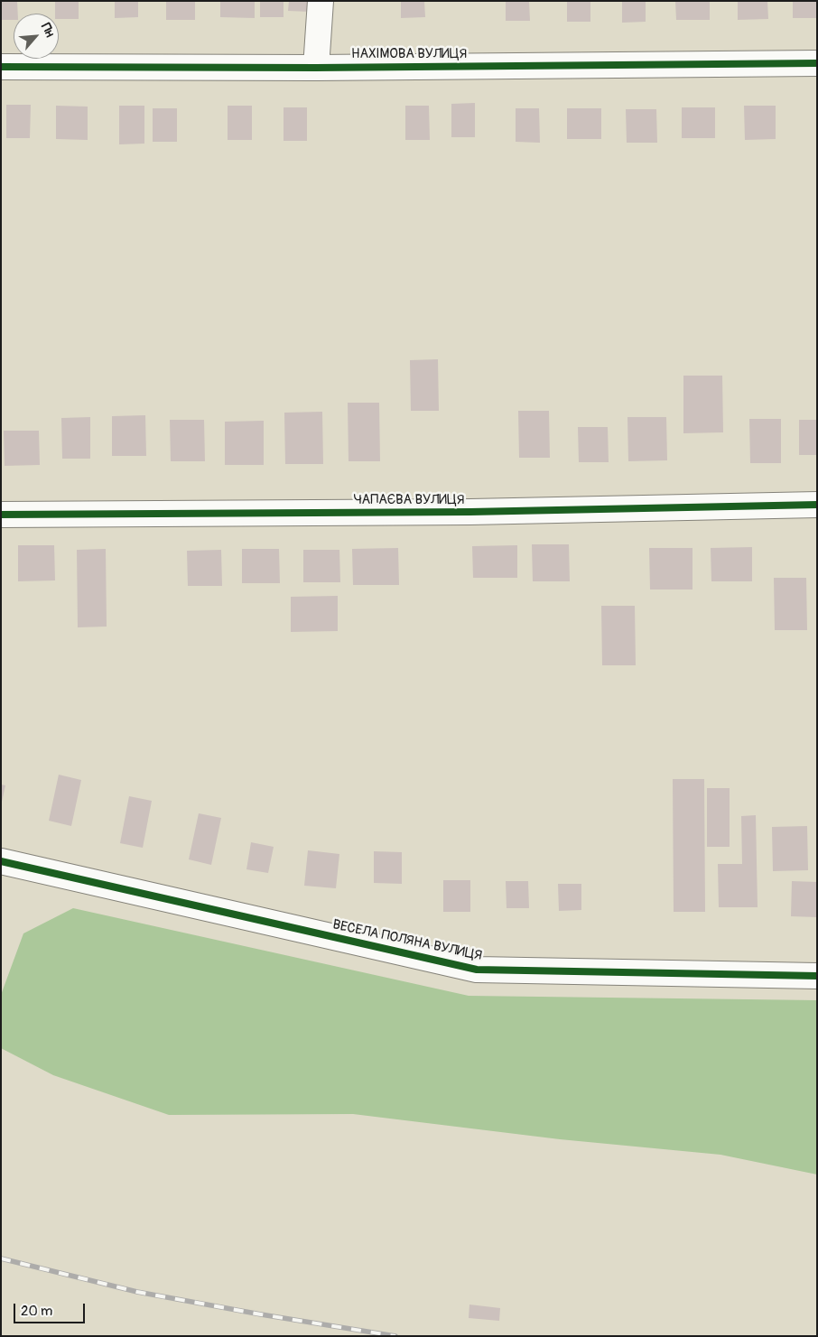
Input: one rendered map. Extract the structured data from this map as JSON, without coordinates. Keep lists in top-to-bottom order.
{
  "streets": {
    "street": ["НАХІМОВА ВУЛИЦЯ", "ЧАПАЄВА ВУЛИЦЯ", "ВЕСЕЛА ПОЛЯНА ВУЛИЦЯ"]
  },
  "scale_bar": "20 m",
  "north": "top right"
}
